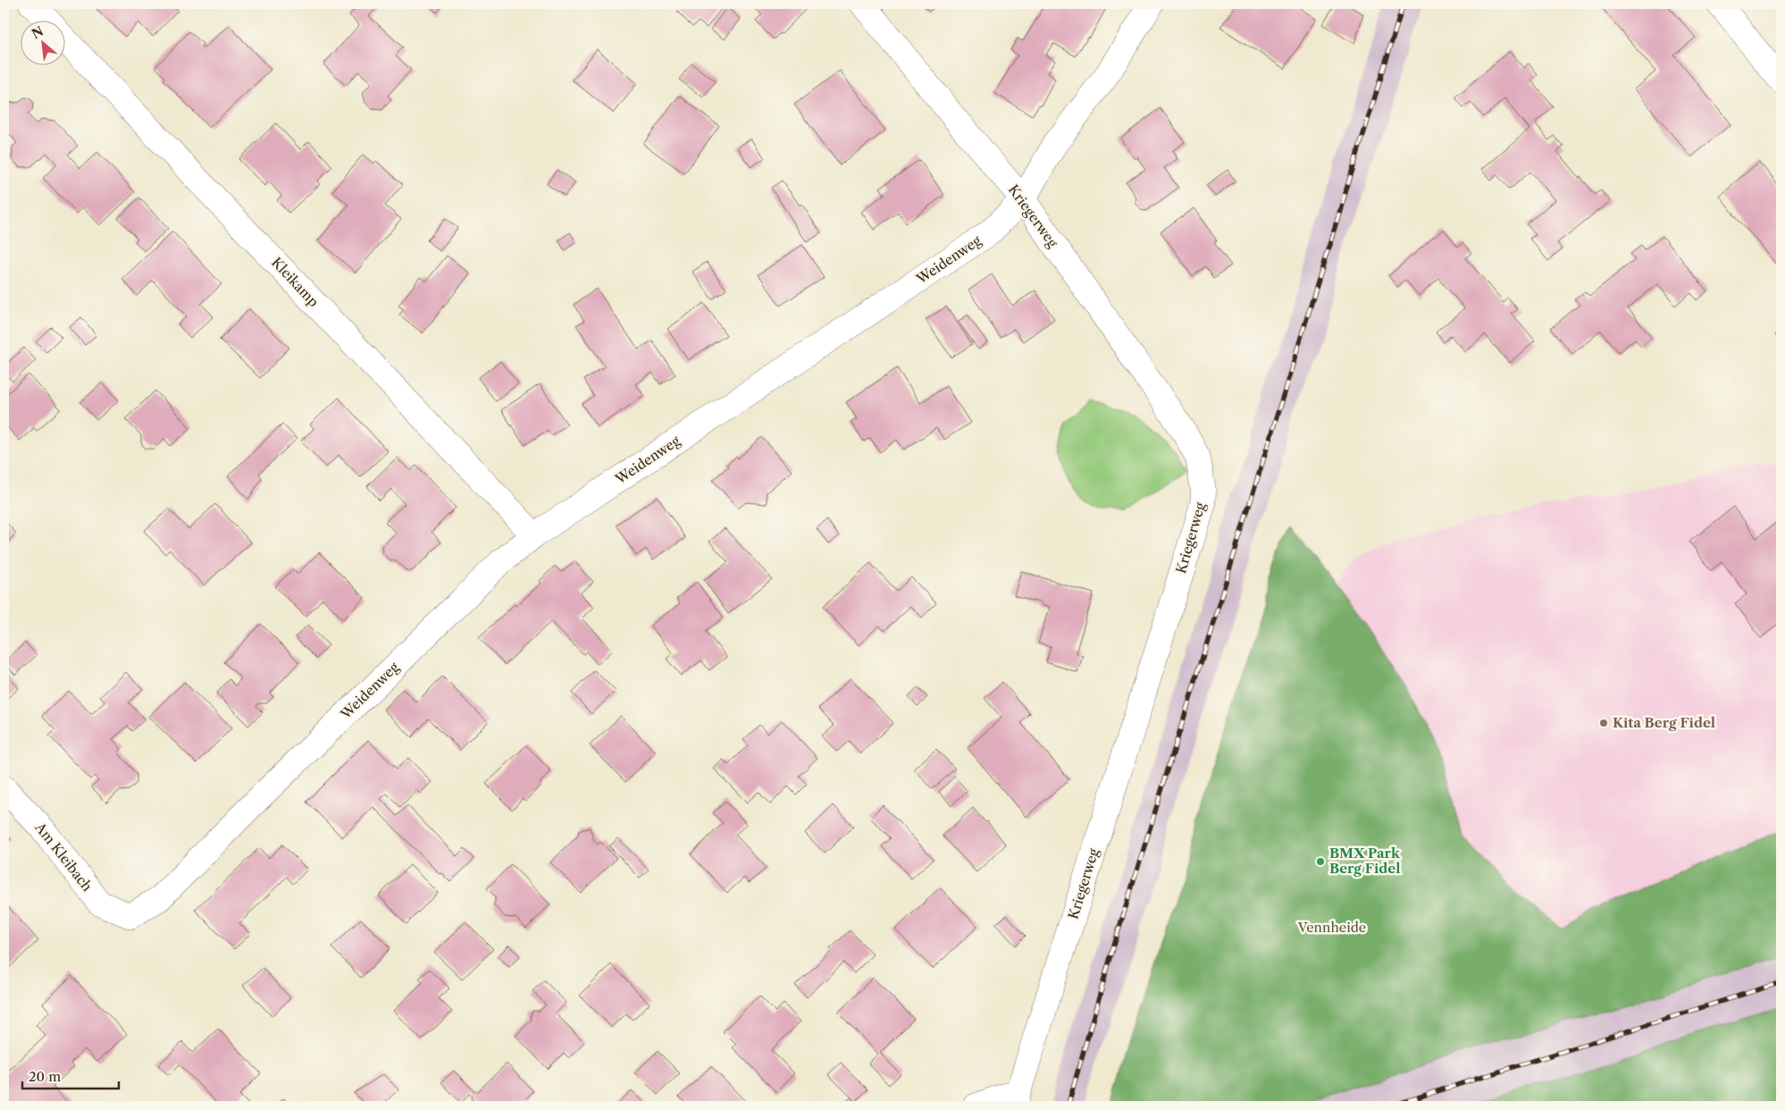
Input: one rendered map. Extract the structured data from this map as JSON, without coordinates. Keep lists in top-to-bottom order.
{
  "streets": {
    "street": [
      "Kriegerweg",
      "Weidenweg",
      "Kleikamp",
      "Am Kleibach"
    ]
  },
  "crossings": [
    ["Kriegerweg", "Weidenweg"],
    ["Weidenweg", "Kleikamp"],
    ["Weidenweg", "Am Kleibach"]
  ],
  "parks": ["Vennheide"],
  "places": ["Kita Berg Fidel", "BMX Park Berg Fidel"],
  "scale_bar": "20 m",
  "north": "top left"
}
